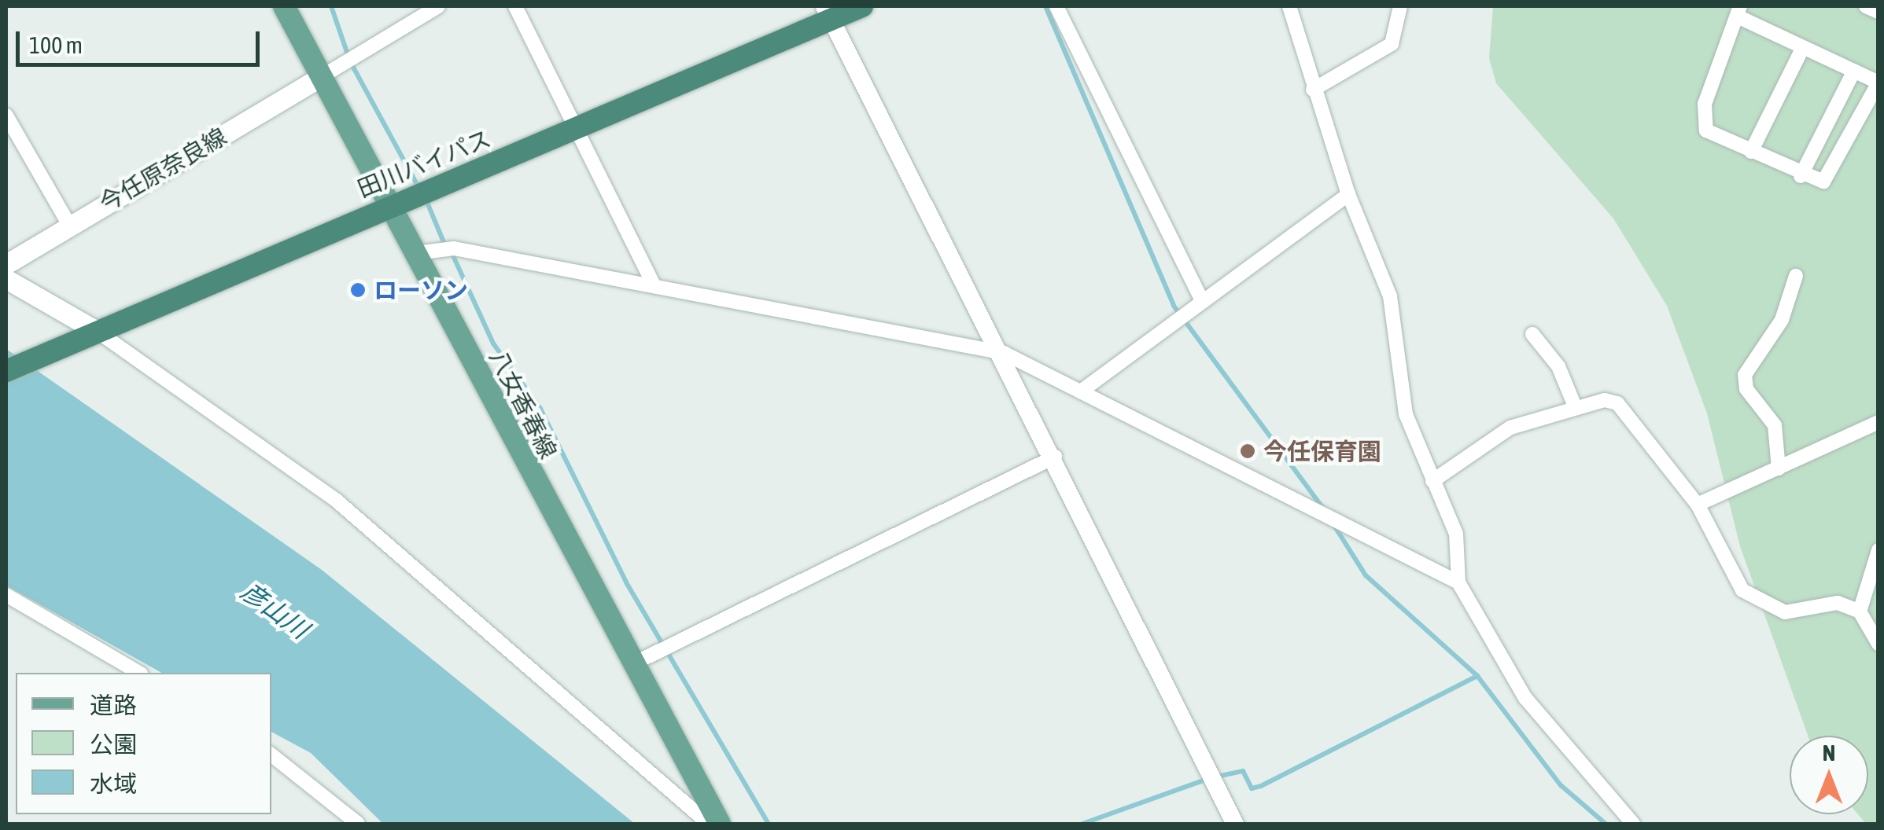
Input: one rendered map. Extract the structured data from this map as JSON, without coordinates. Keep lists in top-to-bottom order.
{
  "streets": {
    "highway": ["田川バイパス"],
    "main road": ["今任原奈良線", "八女香春線"]
  },
  "crossings": [
    ["田川バイパス", "八女香春線"],
    ["今任原奈良線", "八女香春線"]
  ],
  "water": ["彦山川"],
  "places": ["ローソン", "今任保育園"],
  "legend": ["道路", "公園", "水域"],
  "scale_bar": "100 m",
  "north": "top"
}
